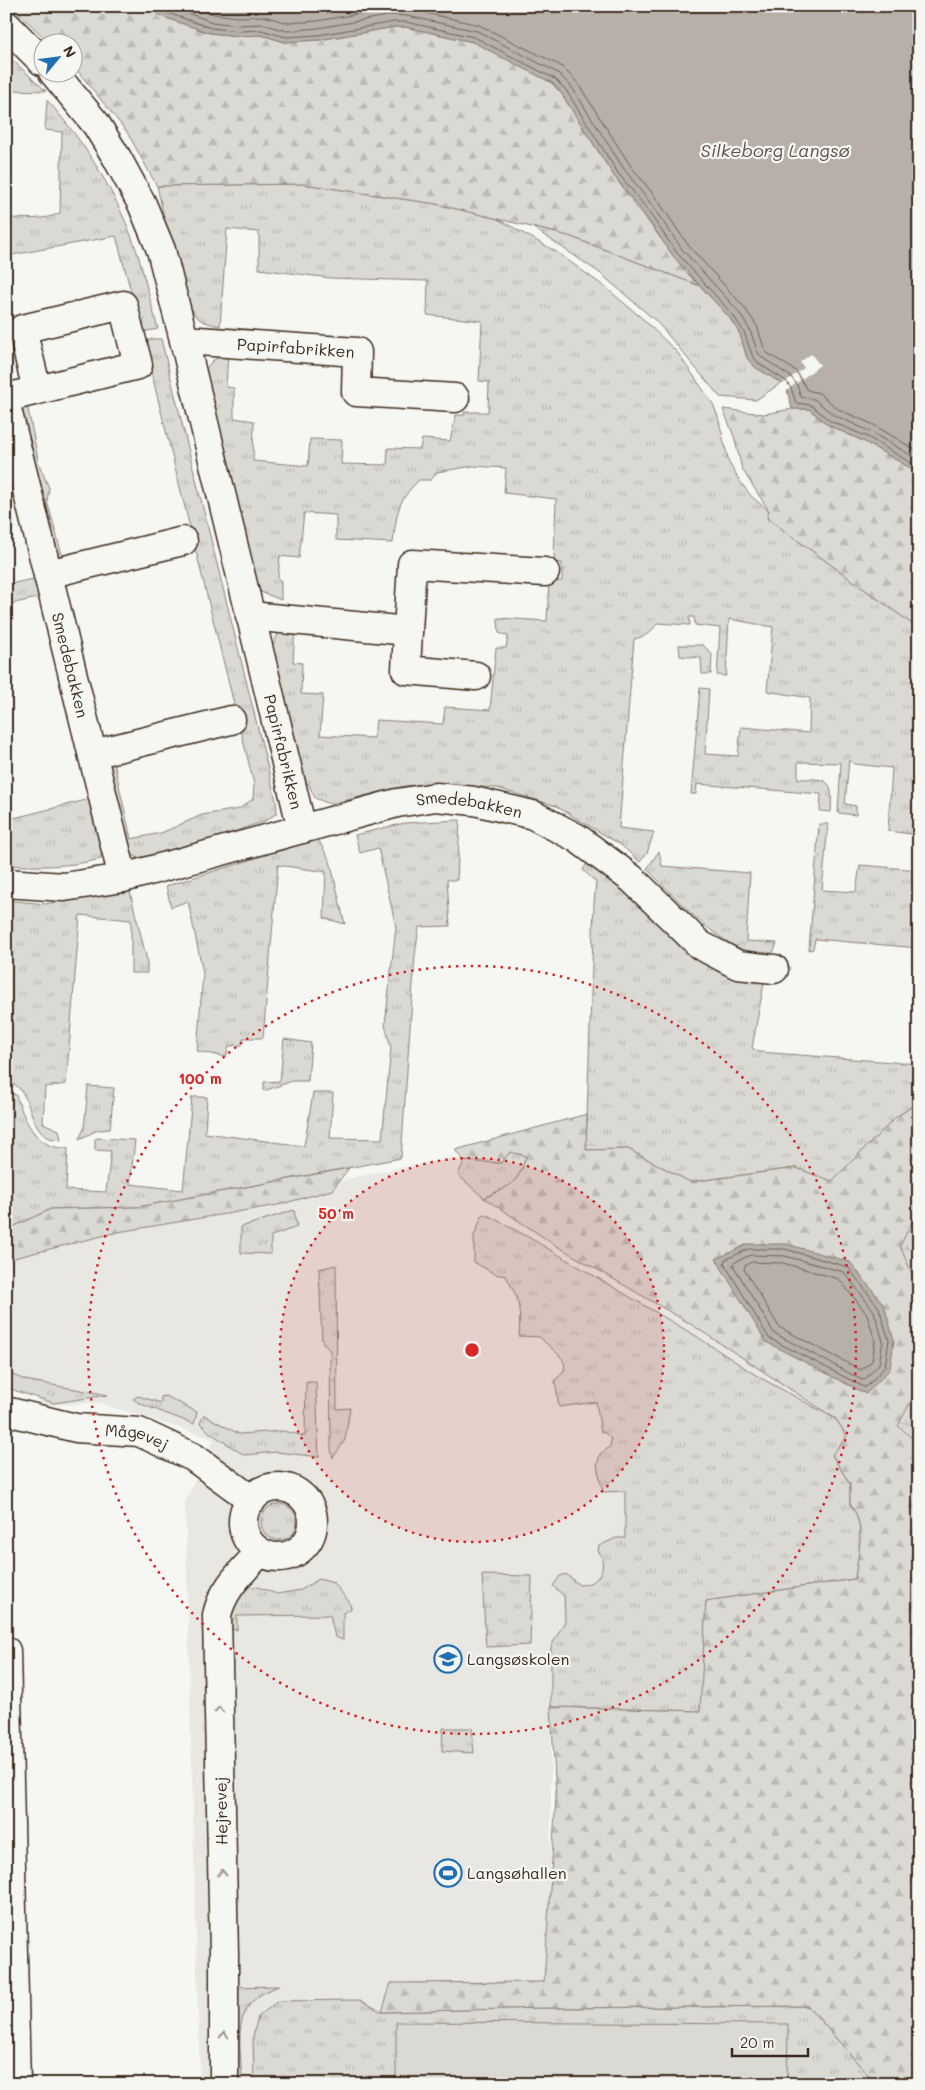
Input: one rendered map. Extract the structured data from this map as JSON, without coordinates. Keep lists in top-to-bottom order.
{
  "streets": {
    "street": [
      "Papirfabrikken",
      "Smedebakken",
      "Mågevej",
      "Hejrevej"
    ]
  },
  "crossings": [
    ["Papirfabrikken", "Smedebakken"],
    ["Mågevej", "Hejrevej"]
  ],
  "water": ["Silkeborg Langsø"],
  "places": {
    "school or university": ["Langsøskolen"],
    "sports": ["Langsøhallen"]
  },
  "scale_bar": "20 m",
  "north": "top right",
  "rings": ["100 m", "50 m"]
}
